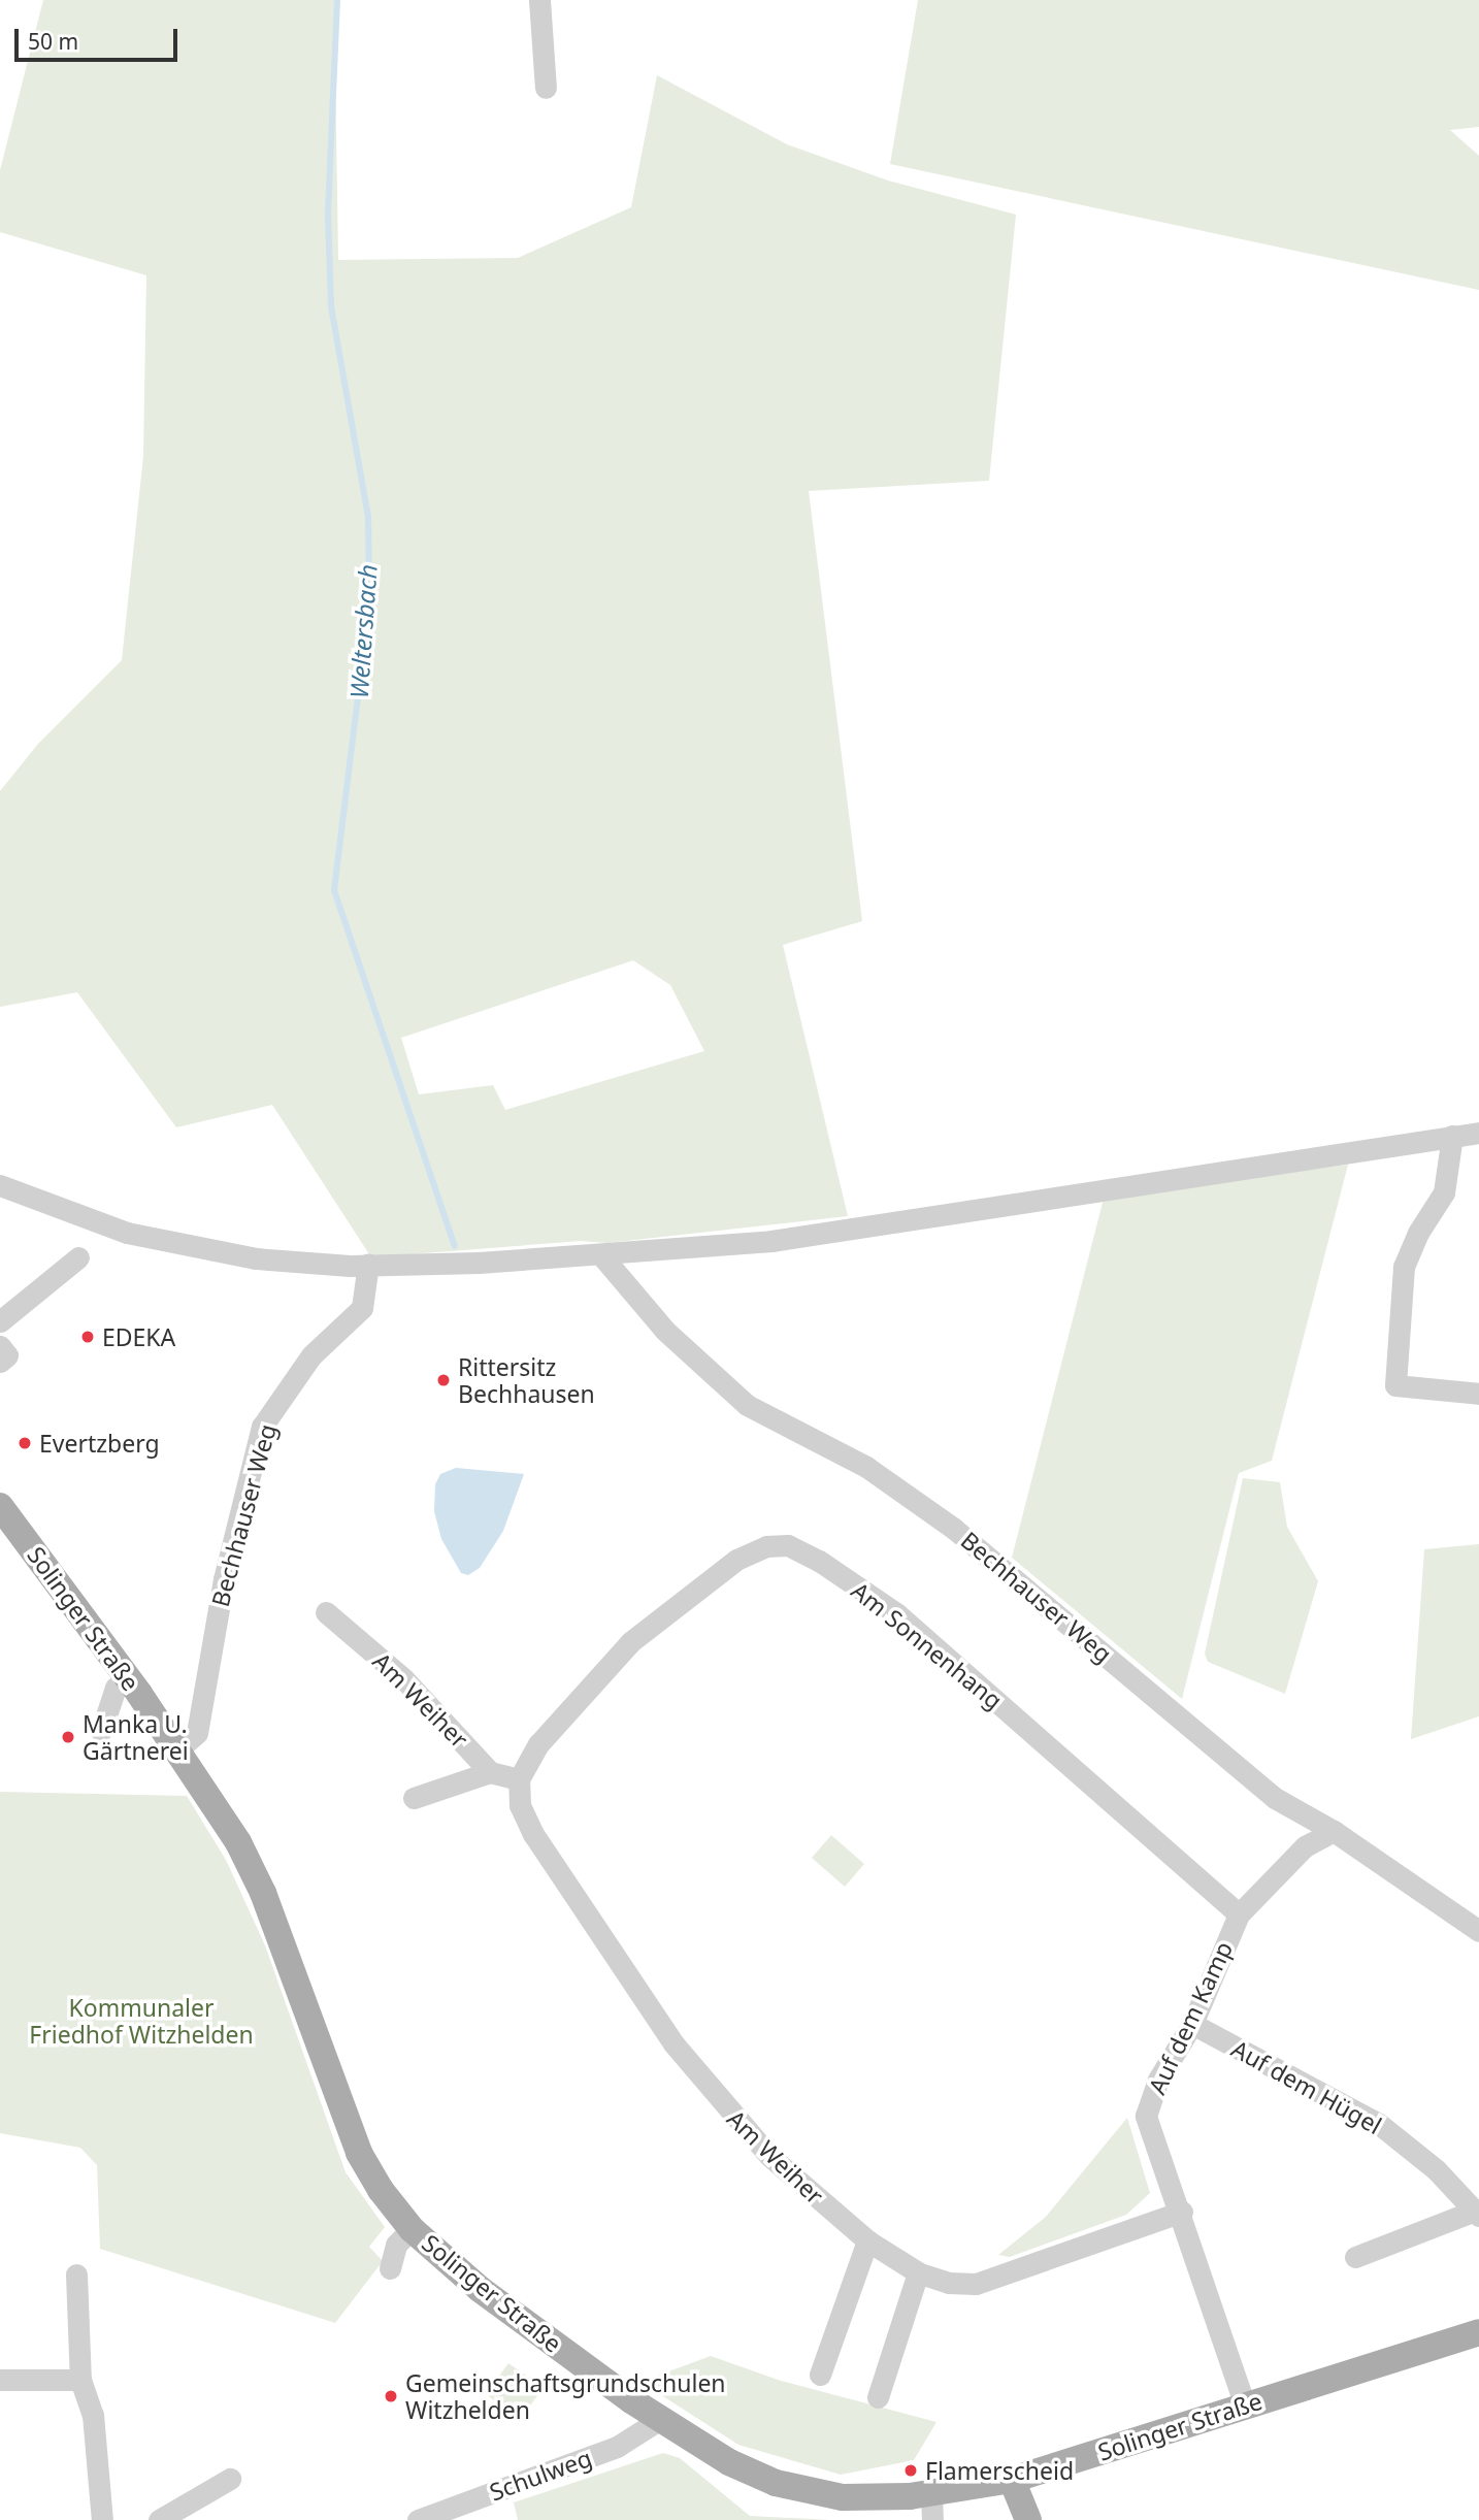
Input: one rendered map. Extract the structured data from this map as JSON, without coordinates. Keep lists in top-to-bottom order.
{
  "streets": {
    "main road": ["Solinger Straße"],
    "street": [
      "Bechhauser Weg",
      "Am Sonnenhang",
      "Am Weiher",
      "Auf dem Kamp",
      "Auf dem Hügel",
      "Schulweg"
    ]
  },
  "crossings": [
    ["Bechhauser Weg", "Solinger Straße"],
    ["Bechhauser Weg", "Auf dem Kamp"],
    ["Solinger Straße", "Auf dem Kamp"],
    ["Solinger Straße", "Schulweg"],
    ["Am Sonnenhang", "Am Weiher"],
    ["Am Sonnenhang", "Auf dem Kamp"],
    ["Am Weiher", "Auf dem Kamp"],
    ["Auf dem Kamp", "Auf dem Hügel"]
  ],
  "water": ["Weltersbach"],
  "parks": ["Kommunaler Friedhof Witzhelden"],
  "places": [
    "EDEKA",
    "Rittersitz Bechhausen",
    "Evertzberg",
    "Manka U. Gärtnerei",
    "Gemeinschaftsgrundschulen Witzhelden",
    "Flamerscheid"
  ],
  "scale_bar": "50 m"
}
